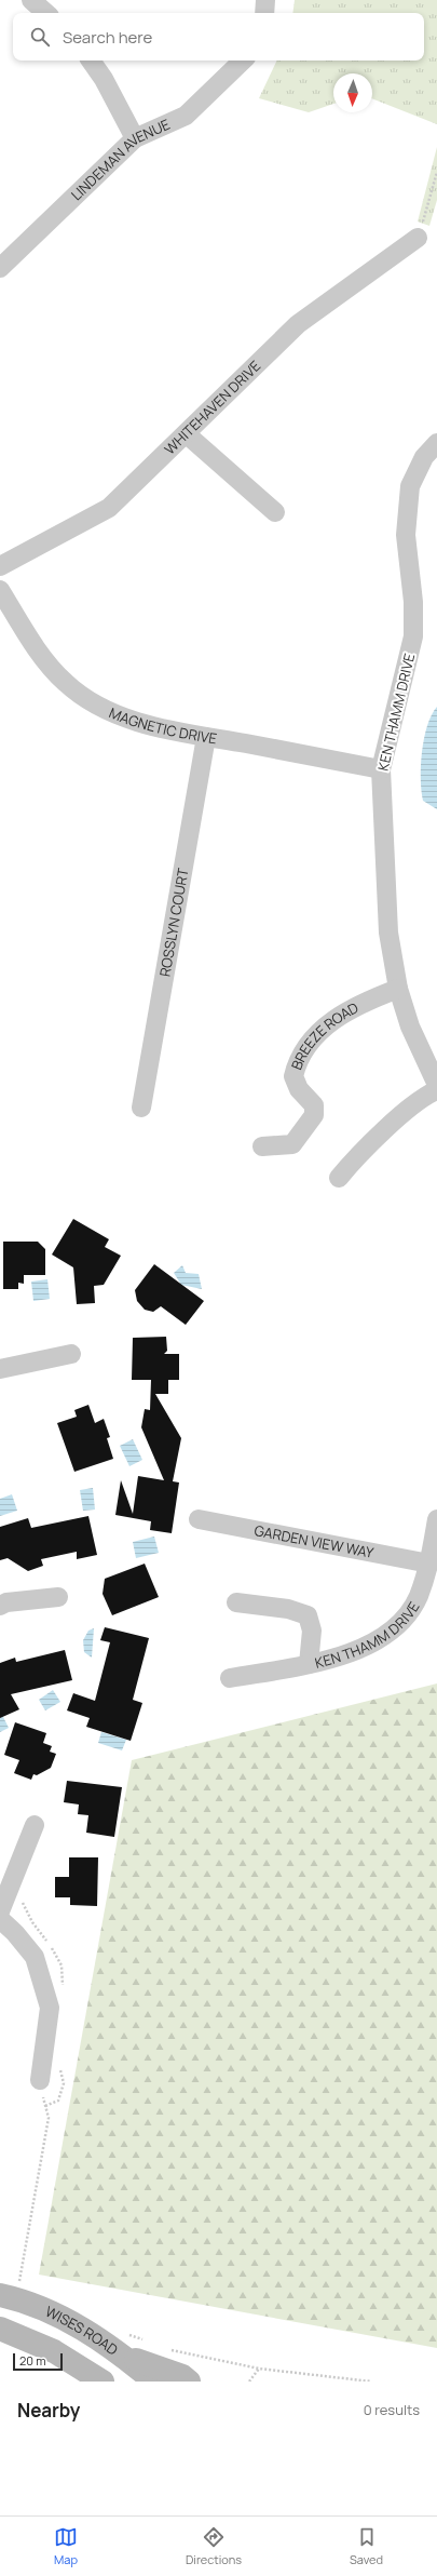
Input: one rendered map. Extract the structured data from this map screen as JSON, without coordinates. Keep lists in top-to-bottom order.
{
  "streets": {
    "main road": ["WISES ROAD"],
    "street": [
      "LINDEMAN AVENUE",
      "WHITEHAVEN DRIVE",
      "KEN THAMM DRIVE",
      "MAGNETIC DRIVE",
      "ROSSLYN COURT",
      "BREEZE ROAD",
      "GARDEN VIEW WAY"
    ]
  },
  "crossings": [
    ["KEN THAMM DRIVE", "MAGNETIC DRIVE"],
    ["KEN THAMM DRIVE", "BREEZE ROAD"],
    ["KEN THAMM DRIVE", "GARDEN VIEW WAY"],
    ["MAGNETIC DRIVE", "ROSSLYN COURT"]
  ],
  "scale_bar": "20 m",
  "north": "bottom",
  "page": {
    "search": "Search here",
    "scale": "20 m",
    "heading": ["Nearby", "0 results"],
    "nav": ["Map", "Directions", "Saved"]
  }
}
